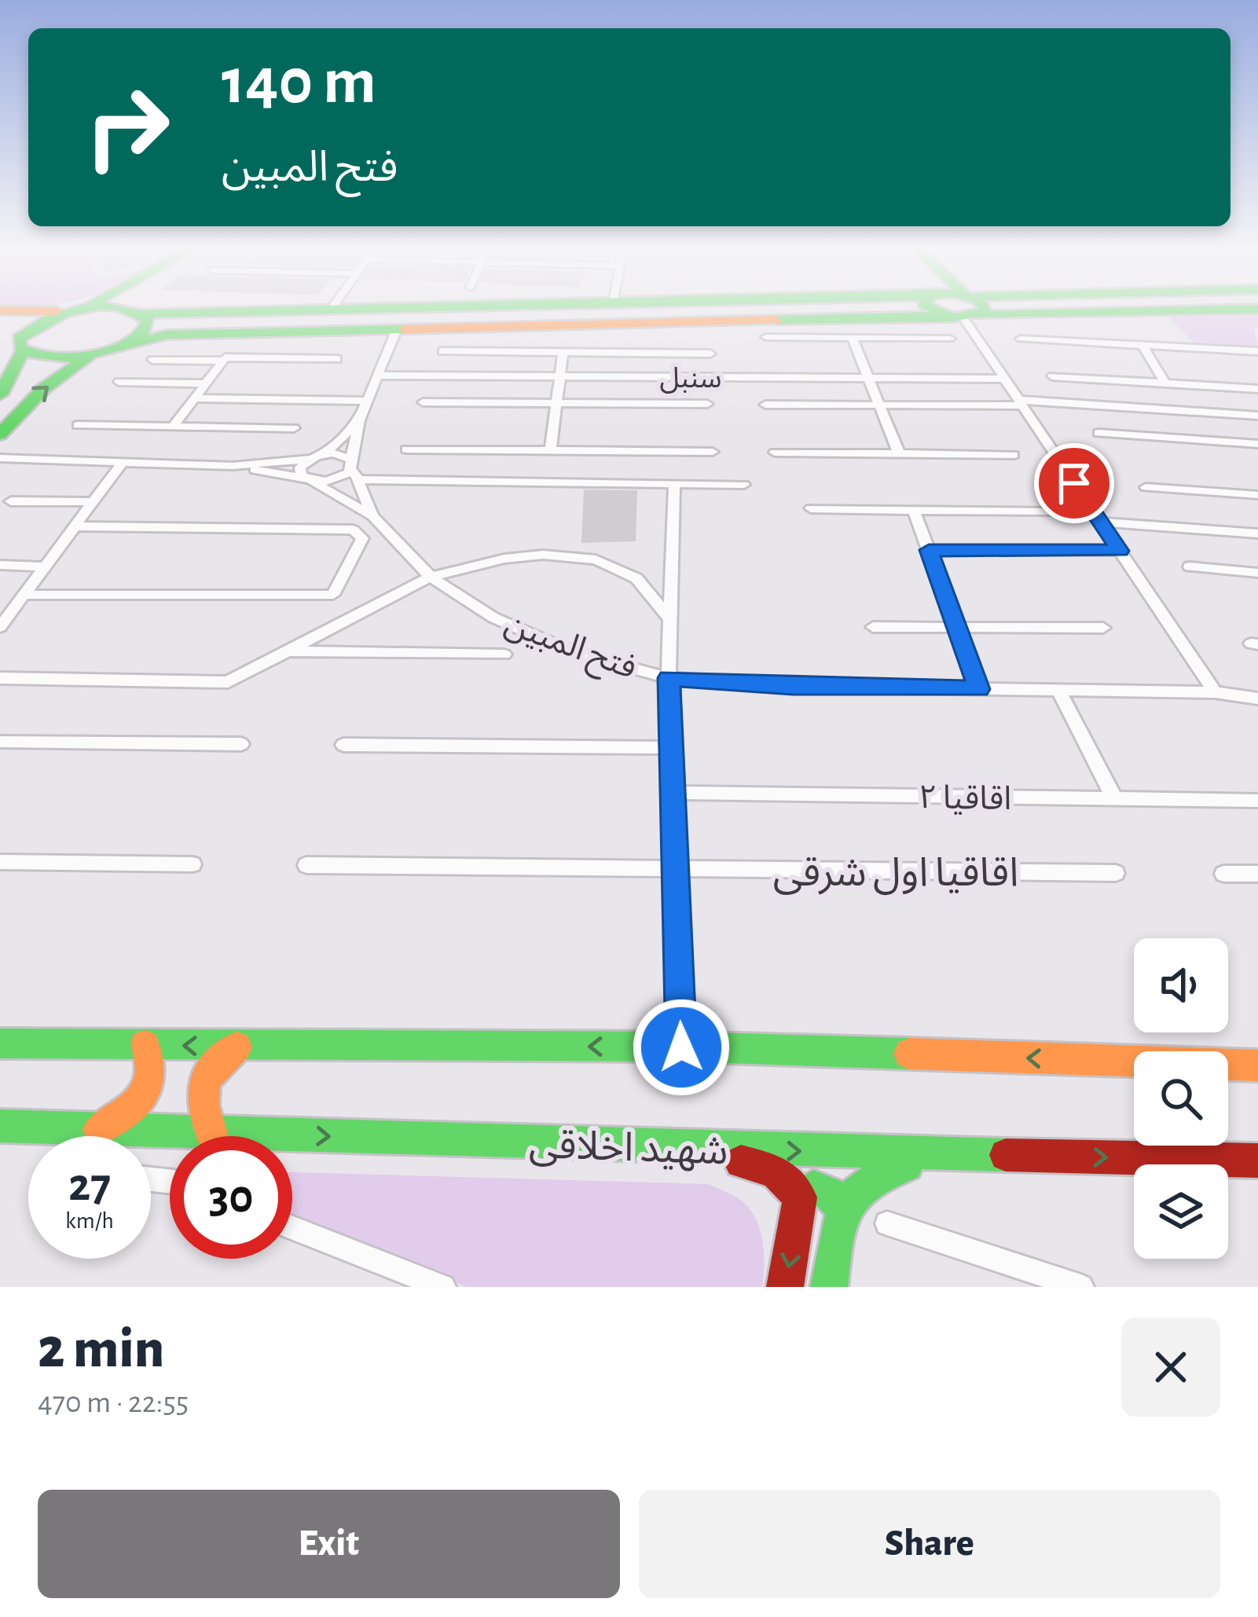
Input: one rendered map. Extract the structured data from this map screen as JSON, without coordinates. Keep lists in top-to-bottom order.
{
  "streets": {
    "main road": ["شهید اخلاقی"],
    "street": [
      "سنبل",
      "فتح المبین",
      "اقاقیا ۲",
      "اقاقیا اول شرقی"
    ]
  },
  "page": {
    "turn": ["140 m", "فتح المبین"],
    "speed": "27 km/h",
    "limit": "30",
    "heading": ["2 min", "470 m · 22:55"],
    "buttons": ["Exit", "Share"]
  }
}
